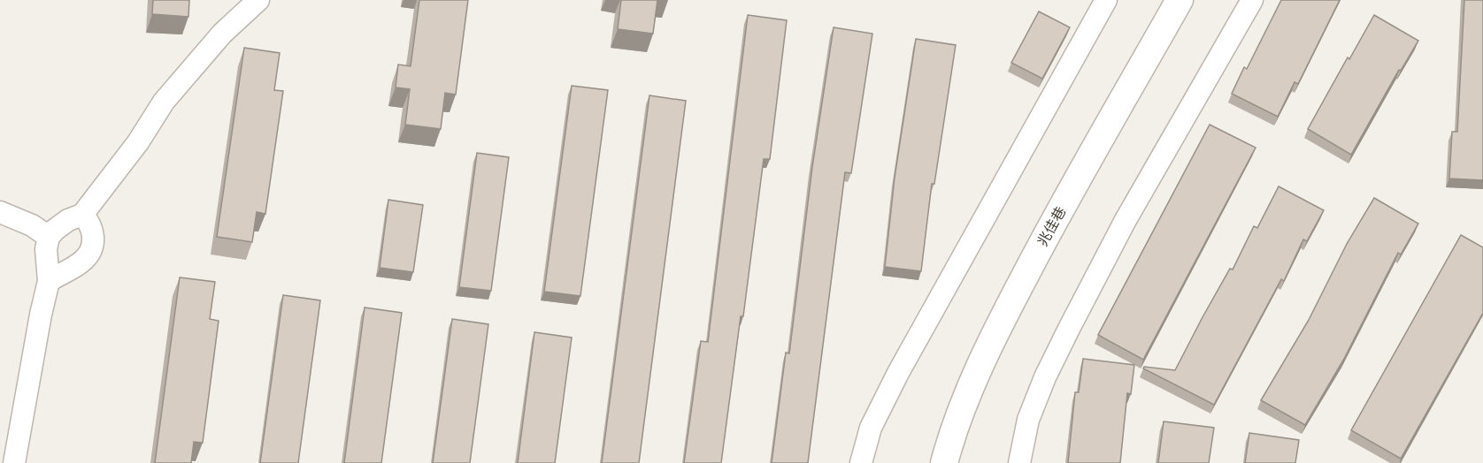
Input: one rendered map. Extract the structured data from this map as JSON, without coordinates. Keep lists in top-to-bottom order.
{
  "streets": {
    "street": ["兆佳巷"]
  }
}
